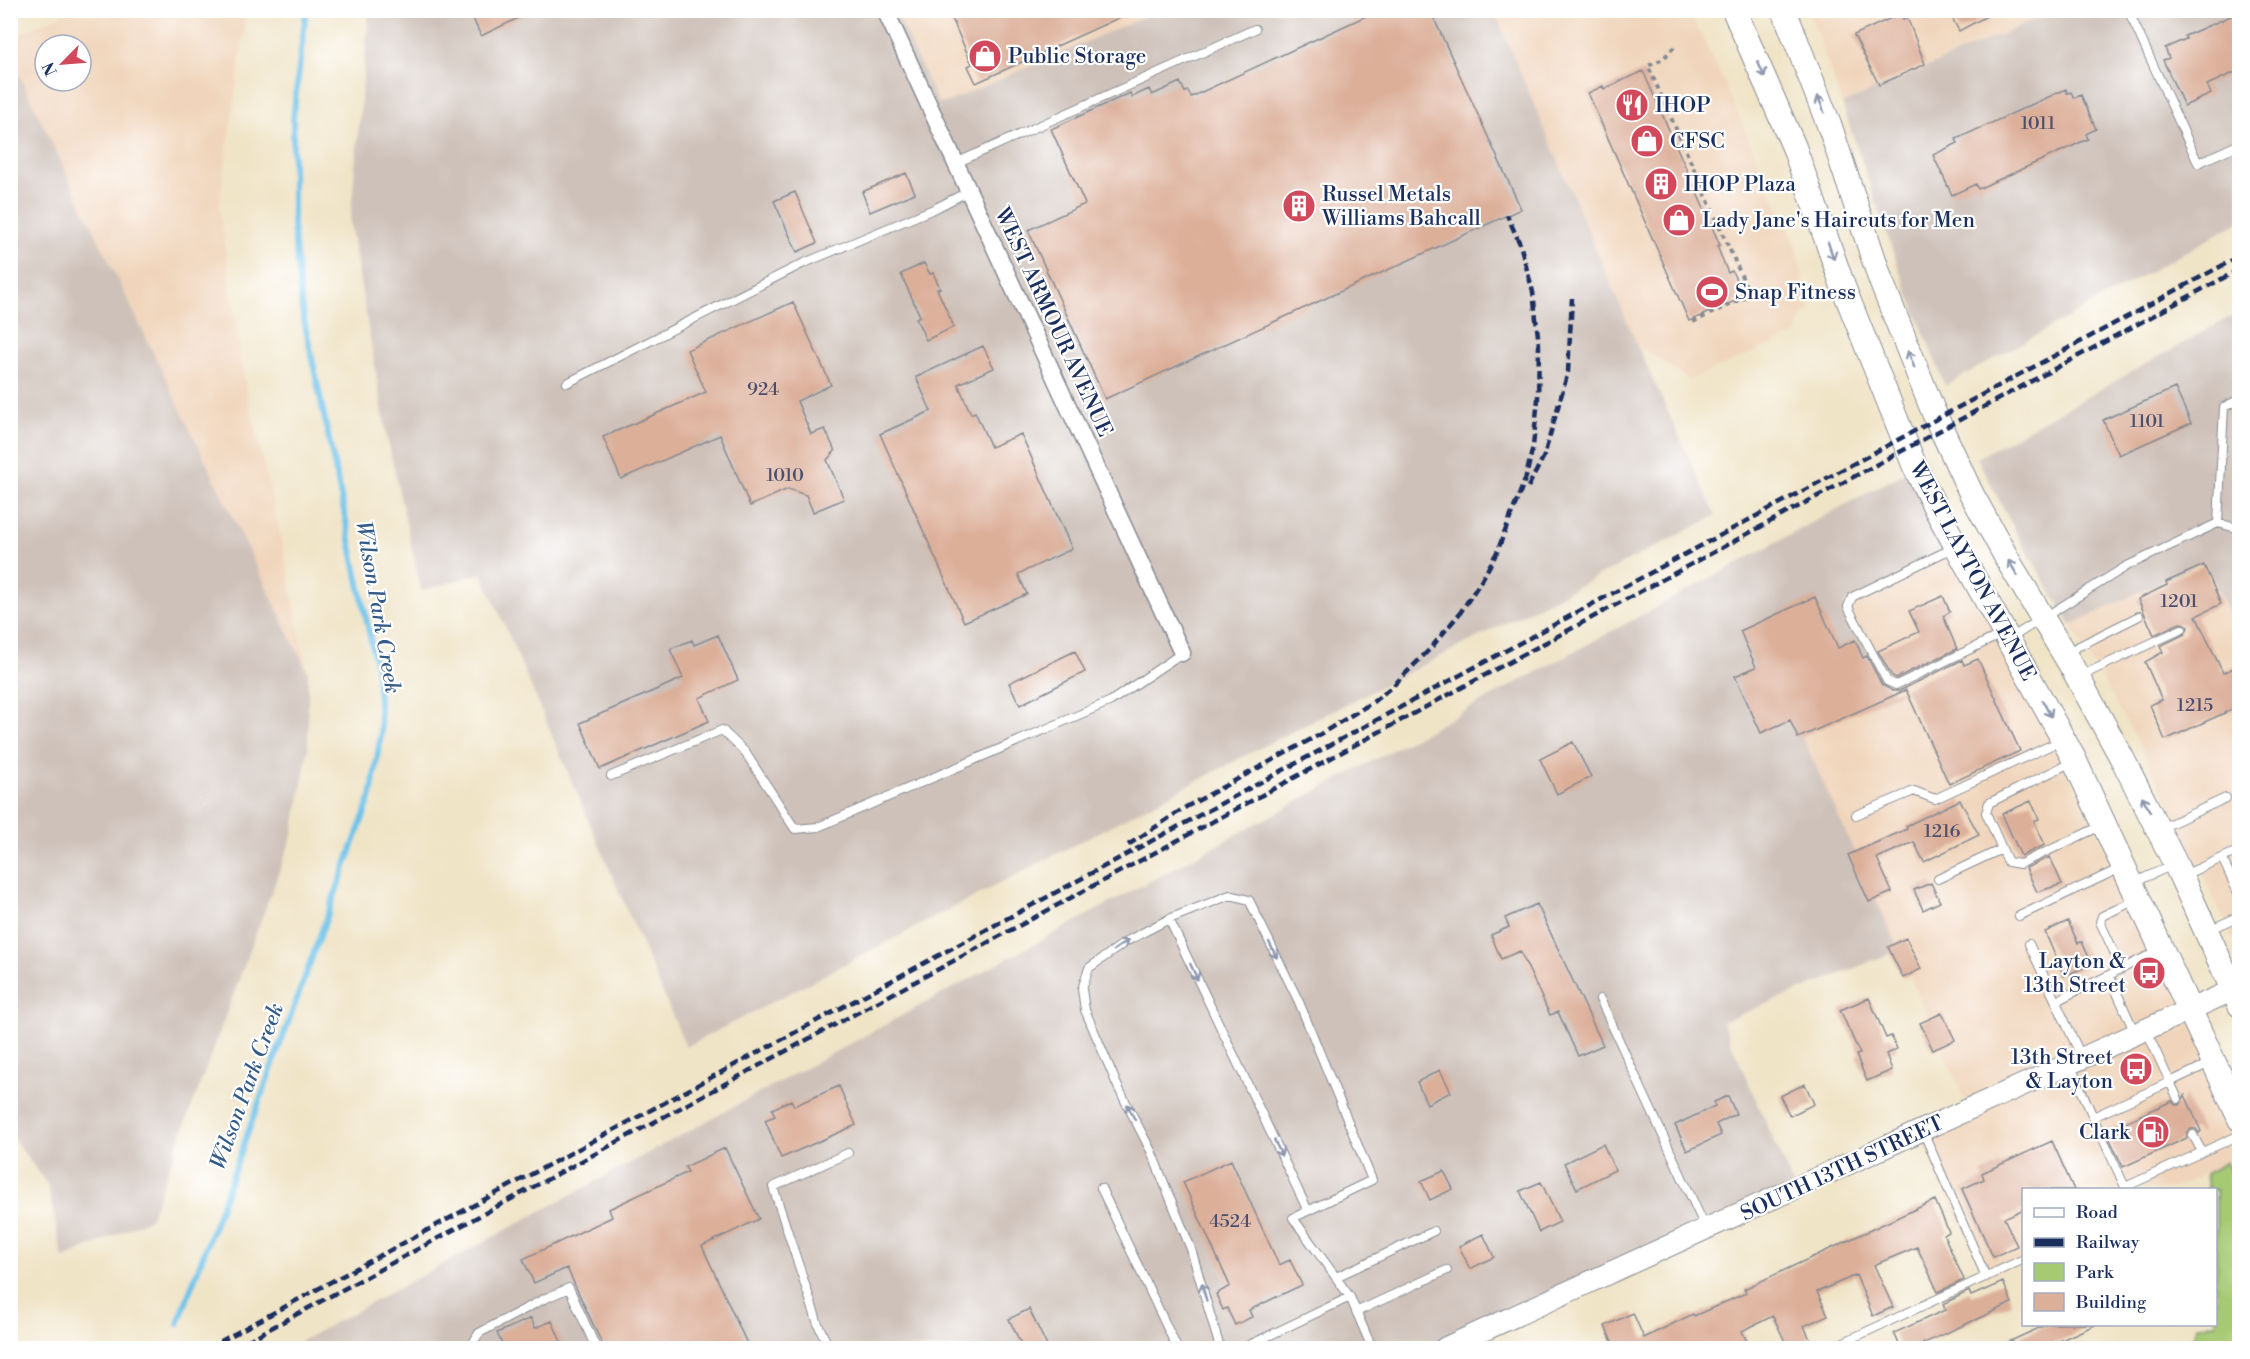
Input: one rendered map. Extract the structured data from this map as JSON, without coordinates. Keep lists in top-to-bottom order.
{
  "streets": {
    "main road": ["WEST LAYTON AVENUE"],
    "street": ["WEST ARMOUR AVENUE", "SOUTH 13TH STREET"]
  },
  "crossings": [
    ["WEST LAYTON AVENUE", "SOUTH 13TH STREET"]
  ],
  "water": ["Wilson Park Creek"],
  "places": {
    "shop": ["Public Storage", "CFSC", "Lady Jane's Haircuts for Men"],
    "restaurant": ["IHOP"],
    "building": ["IHOP Plaza", "Russel Metals Williams Bahcall"],
    "sports": ["Snap Fitness"],
    "bus stop": ["Layton & 13th Street", "13th Street & Layton"],
    "fuel station": ["Clark"]
  },
  "house_numbers": [
    "1011",
    "924",
    "1101",
    "1010",
    "1201",
    "1215",
    "1216",
    "4524"
  ],
  "legend": [
    "Road",
    "Railway",
    "Park",
    "Building"
  ],
  "north": "bottom left"
}
